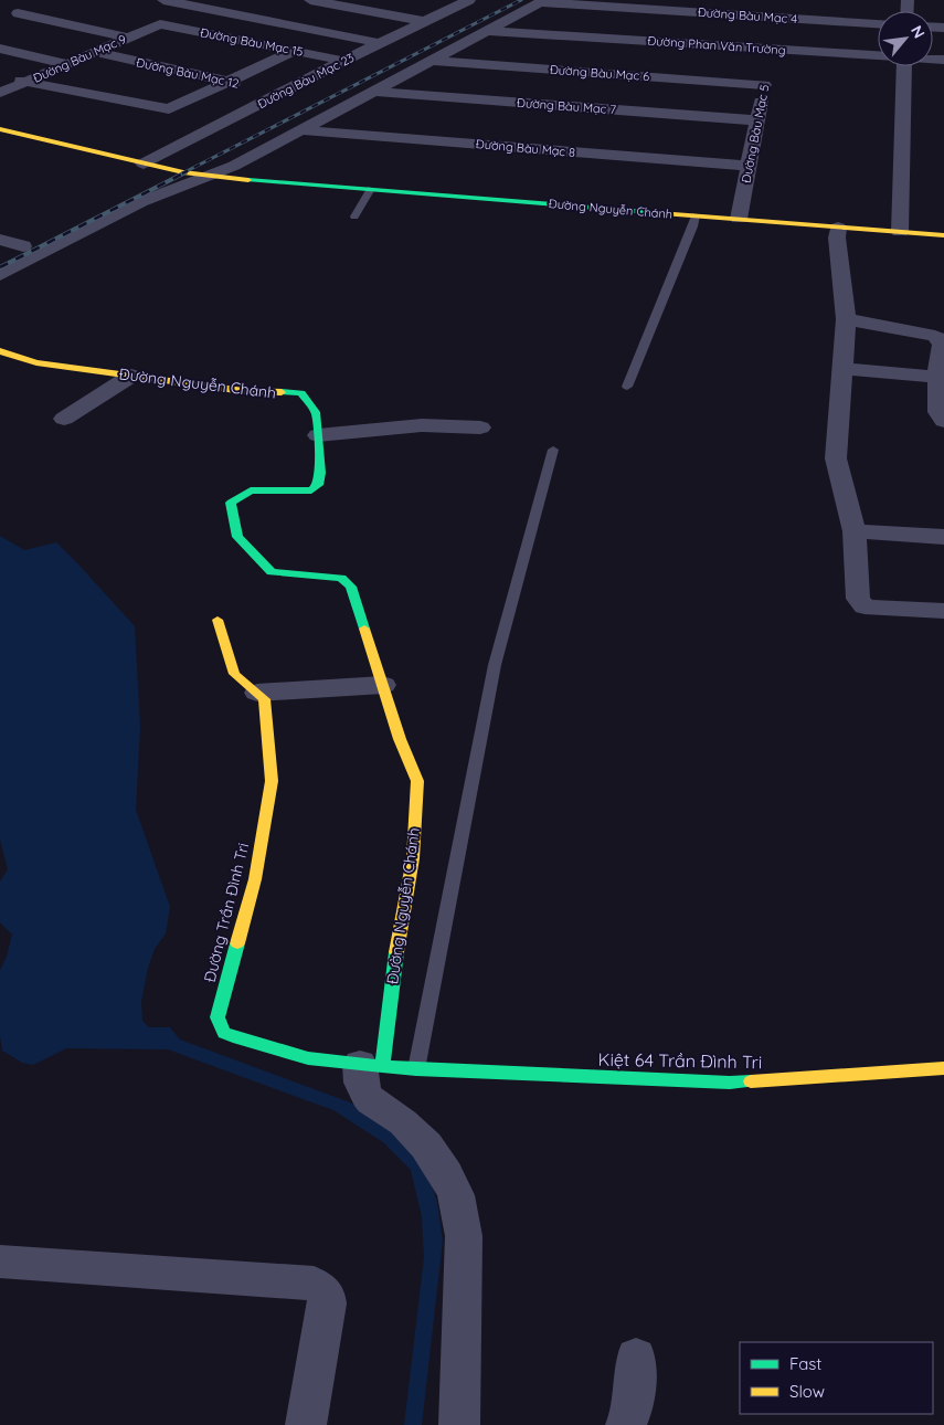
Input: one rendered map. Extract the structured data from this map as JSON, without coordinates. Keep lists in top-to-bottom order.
{
  "streets": {
    "street": [
      "Đường Bàu Mạc 4",
      "Đường Bàu Mạc 15",
      "Đường Phan Văn Trường",
      "Đường Bàu Mạc 9",
      "Đường Bàu Mạc 12",
      "Đường Bàu Mạc 6",
      "Đường Bàu Mạc 23",
      "Đường Bàu Mạc 7",
      "Đường Bàu Mạc 5",
      "Đường Bàu Mạc 8",
      "Đường Nguyễn Chánh",
      "Đường Trần Đình Tri",
      "Kiệt 64 Trần Đình Tri"
    ]
  },
  "crossings": [
    ["Đường Bàu Mạc 15", "Đường Bàu Mạc 9"],
    ["Đường Bàu Mạc 15", "Đường Bàu Mạc 23"],
    ["Đường Phan Văn Trường", "Đường Bàu Mạc 5"],
    ["Đường Bàu Mạc 9", "Đường Bàu Mạc 12"],
    ["Đường Bàu Mạc 12", "Đường Bàu Mạc 23"],
    ["Đường Bàu Mạc 6", "Đường Bàu Mạc 5"],
    ["Đường Bàu Mạc 23", "Đường Nguyễn Chánh"],
    ["Đường Bàu Mạc 7", "Đường Bàu Mạc 5"],
    ["Đường Bàu Mạc 5", "Đường Bàu Mạc 8"],
    ["Đường Bàu Mạc 5", "Đường Nguyễn Chánh"],
    ["Đường Nguyễn Chánh", "Đường Trần Đình Tri"],
    ["Đường Trần Đình Tri", "Kiệt 64 Trần Đình Tri"]
  ],
  "legend": ["Fast", "Slow"],
  "north": "top right"
}
